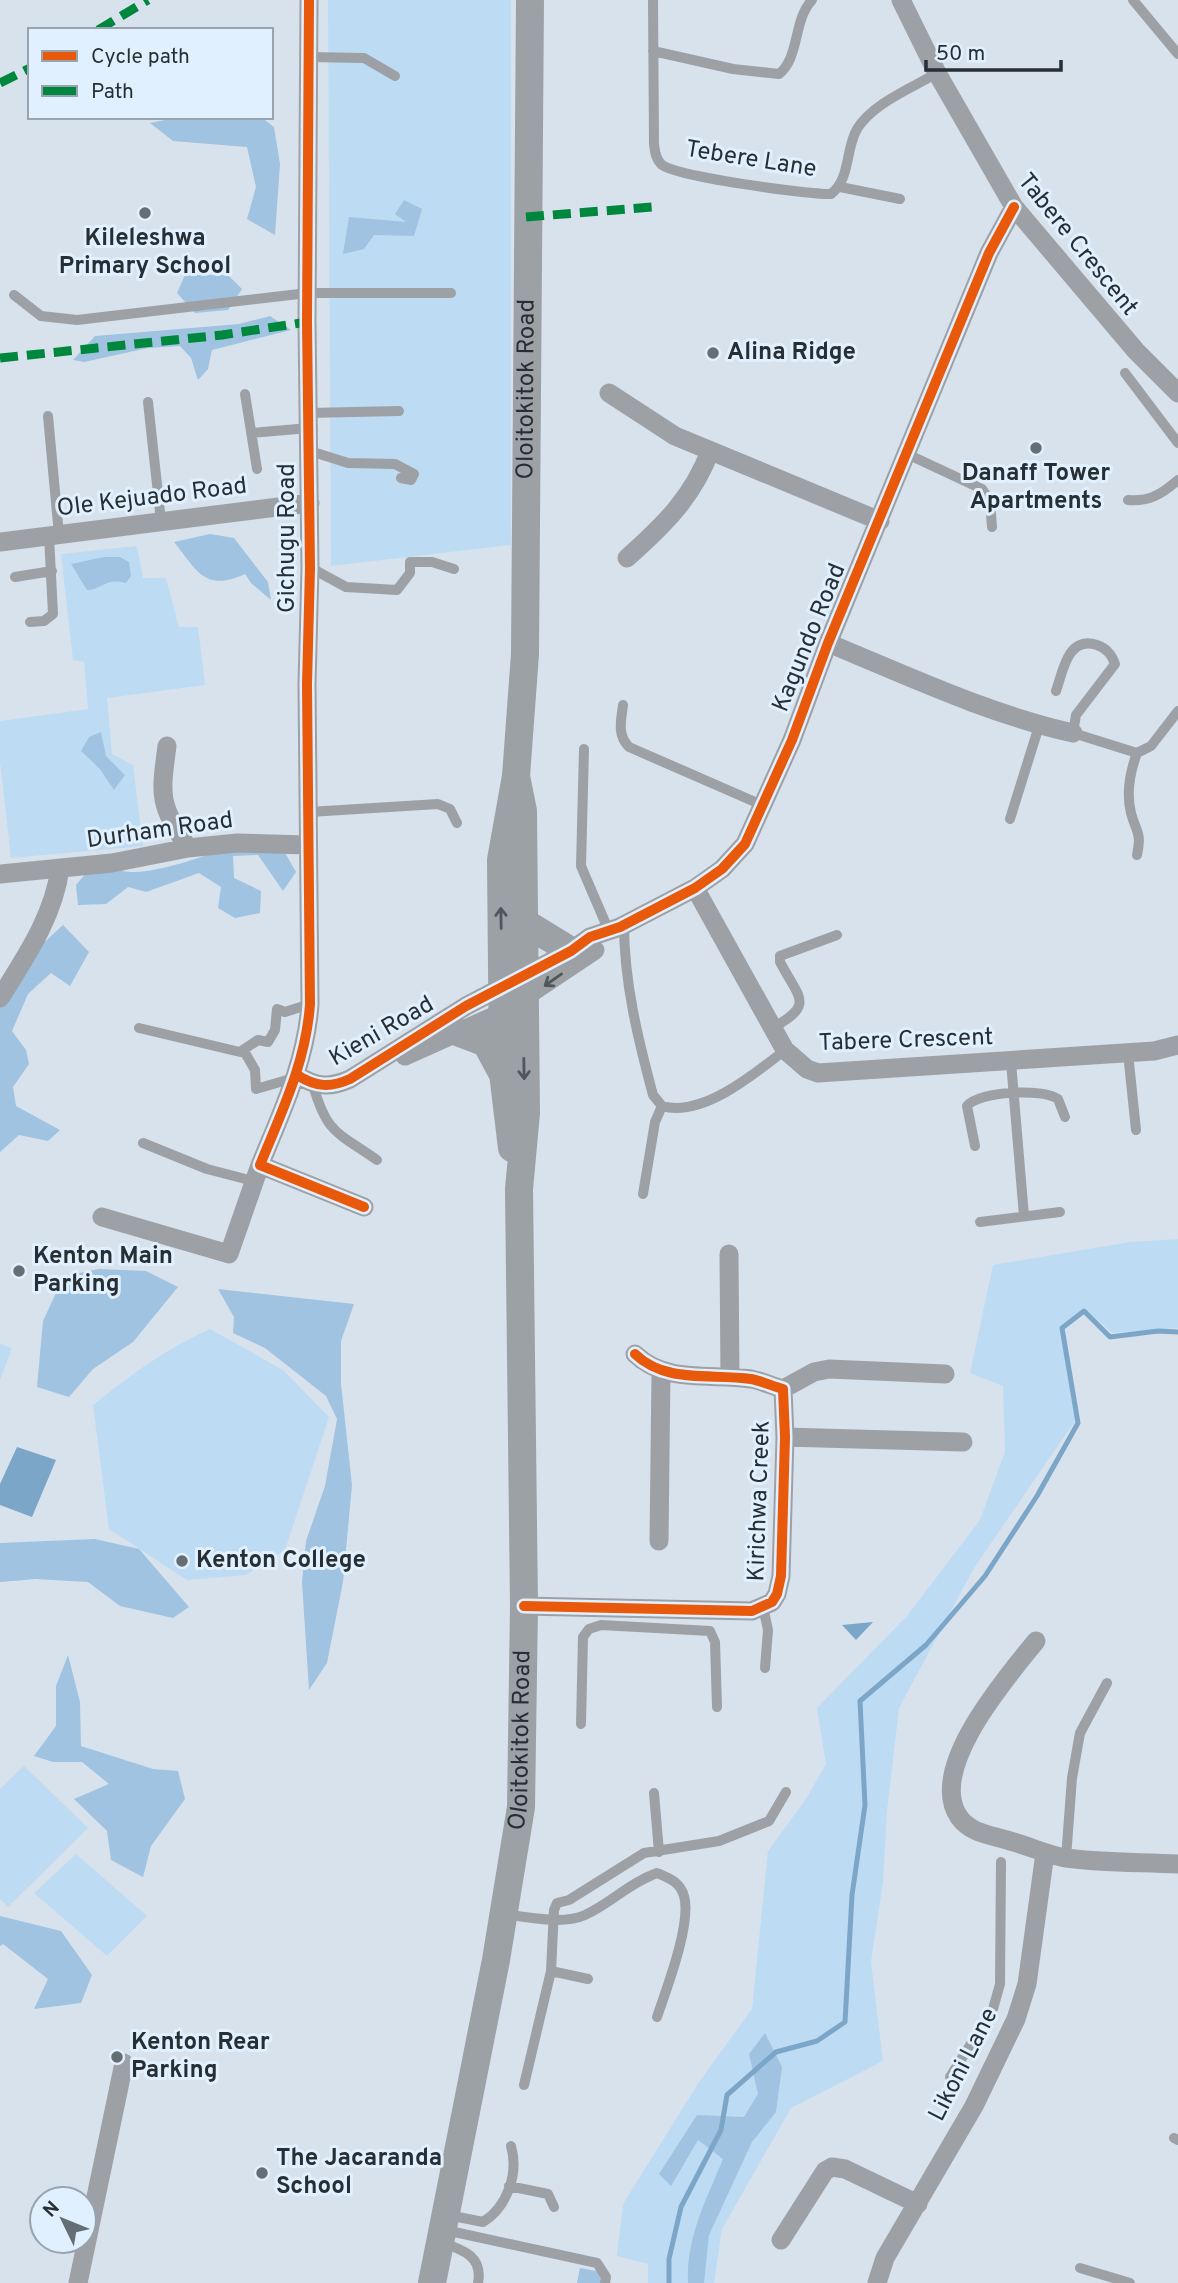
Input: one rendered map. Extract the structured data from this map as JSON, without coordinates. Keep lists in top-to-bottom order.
{
  "streets": {
    "main road": ["Oloitokitok Road"],
    "street": [
      "Tabere Crescent",
      "Ole Kejuado Road",
      "Gichugu Road",
      "Kagundo Road",
      "Durham Road",
      "Kieni Road",
      "Kirichwa Creek",
      "Likoni Lane"
    ],
    "lane": ["Tebere Lane"]
  },
  "crossings": [
    ["Tebere Lane", "Tabere Crescent"],
    ["Tabere Crescent", "Kagundo Road"],
    ["Oloitokitok Road", "Kagundo Road"],
    ["Oloitokitok Road", "Kieni Road"],
    ["Oloitokitok Road", "Kirichwa Creek"],
    ["Ole Kejuado Road", "Gichugu Road"],
    ["Gichugu Road", "Durham Road"],
    ["Gichugu Road", "Kieni Road"],
    ["Kagundo Road", "Kieni Road"]
  ],
  "places": [
    "Kileleshwa Primary School",
    "Alina Ridge",
    "Danaff Tower Apartments",
    "Kenton Main Parking",
    "Kenton College",
    "Kenton Rear Parking",
    "The Jacaranda School"
  ],
  "legend": ["Cycle path", "Path"],
  "scale_bar": "50 m",
  "north": "top left"
}
